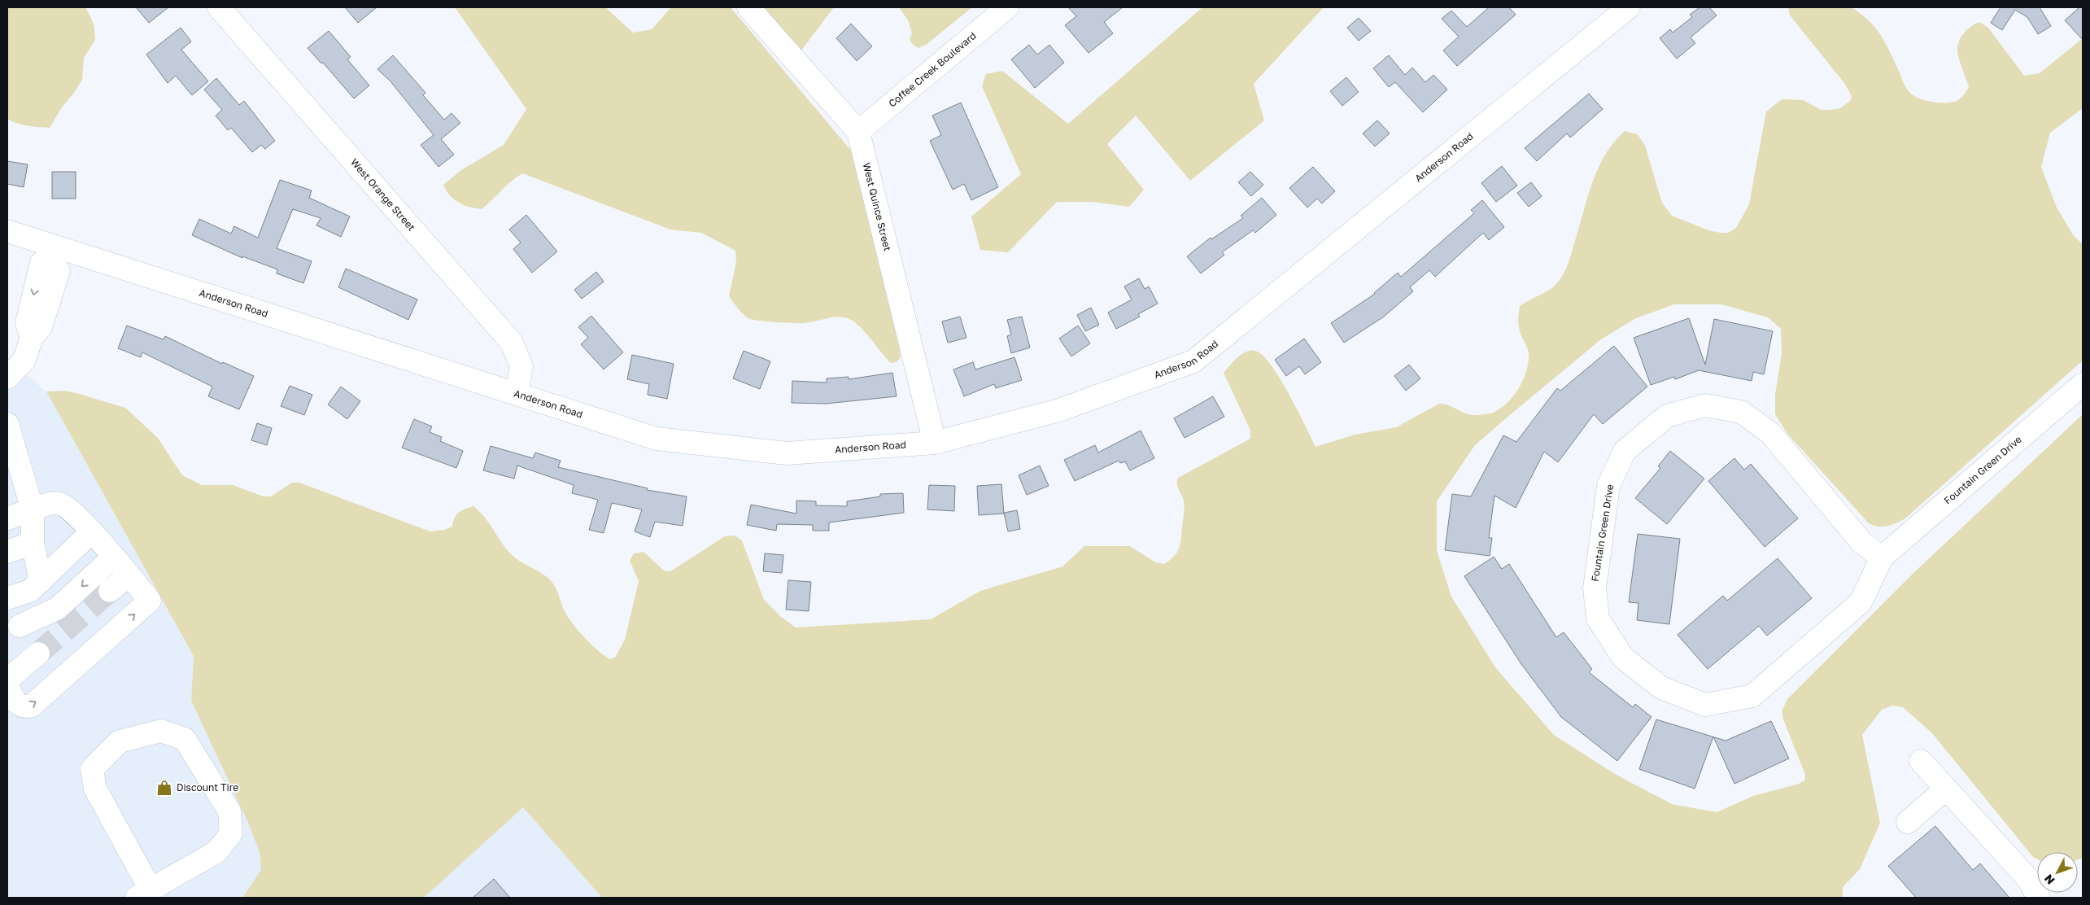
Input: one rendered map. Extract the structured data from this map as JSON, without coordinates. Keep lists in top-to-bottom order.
{
  "streets": {
    "street": [
      "Coffee Creek Boulevard",
      "Anderson Road",
      "West Orange Street",
      "West Quince Street",
      "Fountain Green Drive"
    ]
  },
  "crossings": [
    ["Coffee Creek Boulevard", "West Quince Street"],
    ["Anderson Road", "West Orange Street"],
    ["Anderson Road", "West Quince Street"]
  ],
  "places": {
    "shop": ["Discount Tire"]
  },
  "north": "bottom left"
}
